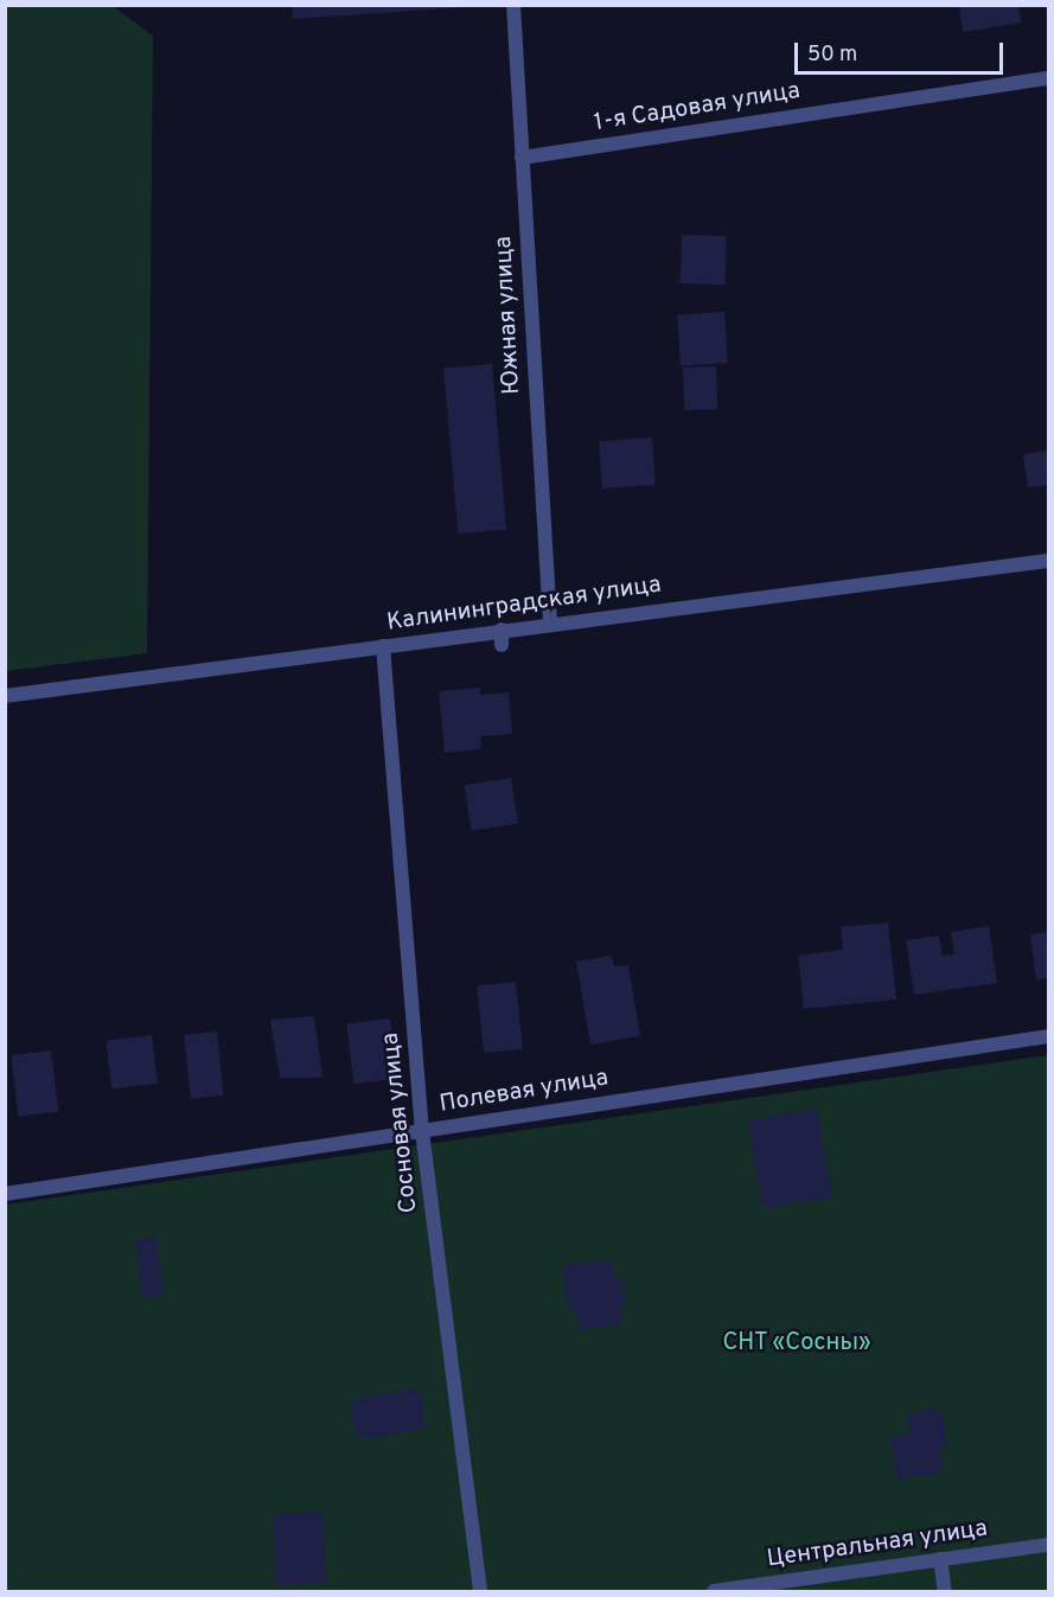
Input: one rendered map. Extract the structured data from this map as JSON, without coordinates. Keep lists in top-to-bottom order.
{
  "streets": {
    "street": [
      "1-я Садовая улица",
      "Южная улица",
      "Калининградская улица",
      "Полевая улица",
      "Сосновая улица",
      "Центральная улица"
    ]
  },
  "crossings": [
    ["1-я Садовая улица", "Южная улица"],
    ["Южная улица", "Калининградская улица"],
    ["Калининградская улица", "Сосновая улица"],
    ["Полевая улица", "Сосновая улица"]
  ],
  "parks": ["СНТ «Сосны»"],
  "scale_bar": "50 m"
}
